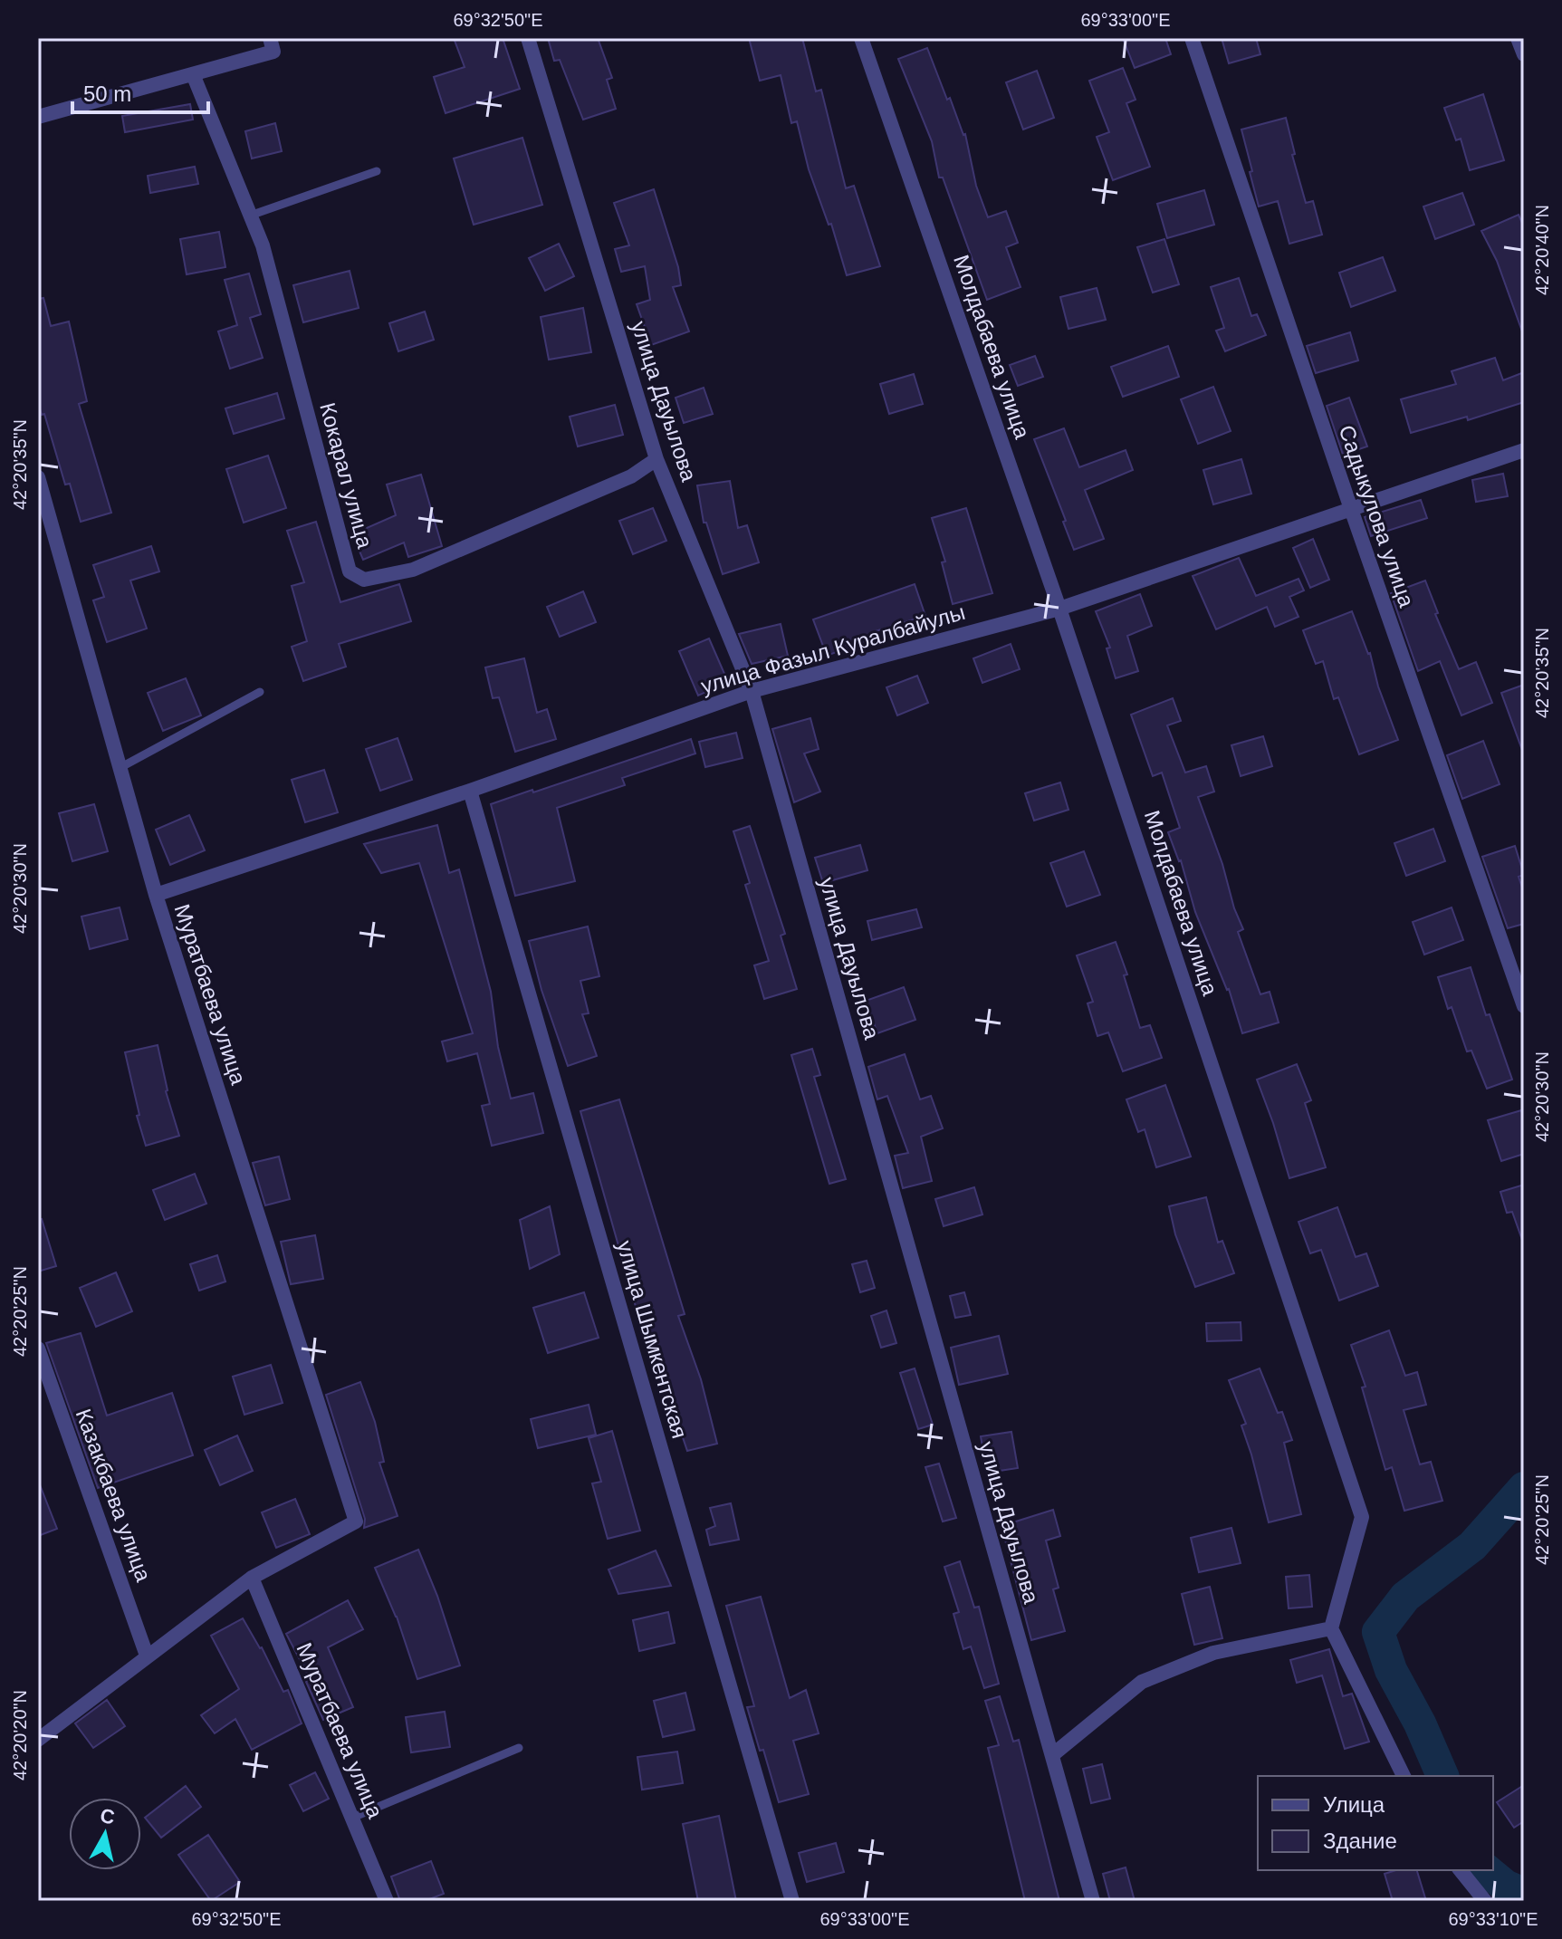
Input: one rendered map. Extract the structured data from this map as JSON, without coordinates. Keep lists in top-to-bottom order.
{
  "streets": {
    "street": [
      "Молдабаева улица",
      "улица Дауылова",
      "Кокарал улица",
      "Садыкулова улица",
      "улица Фазыл Куралбайулы",
      "Муратбаева улица",
      "улица Шымкентская",
      "Казакбаева улица"
    ]
  },
  "crossings": [
    ["Молдабаева улица", "улица Фазыл Куралбайулы"],
    ["улица Дауылова", "Кокарал улица"],
    ["улица Дауылова", "улица Фазыл Куралбайулы"],
    ["Садыкулова улица", "улица Фазыл Куралбайулы"],
    ["улица Фазыл Куралбайулы", "Муратбаева улица"],
    ["улица Фазыл Куралбайулы", "улица Шымкентская"]
  ],
  "legend": ["Улица", "Здание"],
  "scale_bar": "50 m",
  "north": "top",
  "coordinates": [
    "69°32'50\"E",
    "69°33'00\"E",
    "42°20'40\"N",
    "42°20'35\"N",
    "42°20'30\"N",
    "42°20'25\"N",
    "42°20'20\"N",
    "69°33'10\"E"
  ]
}
